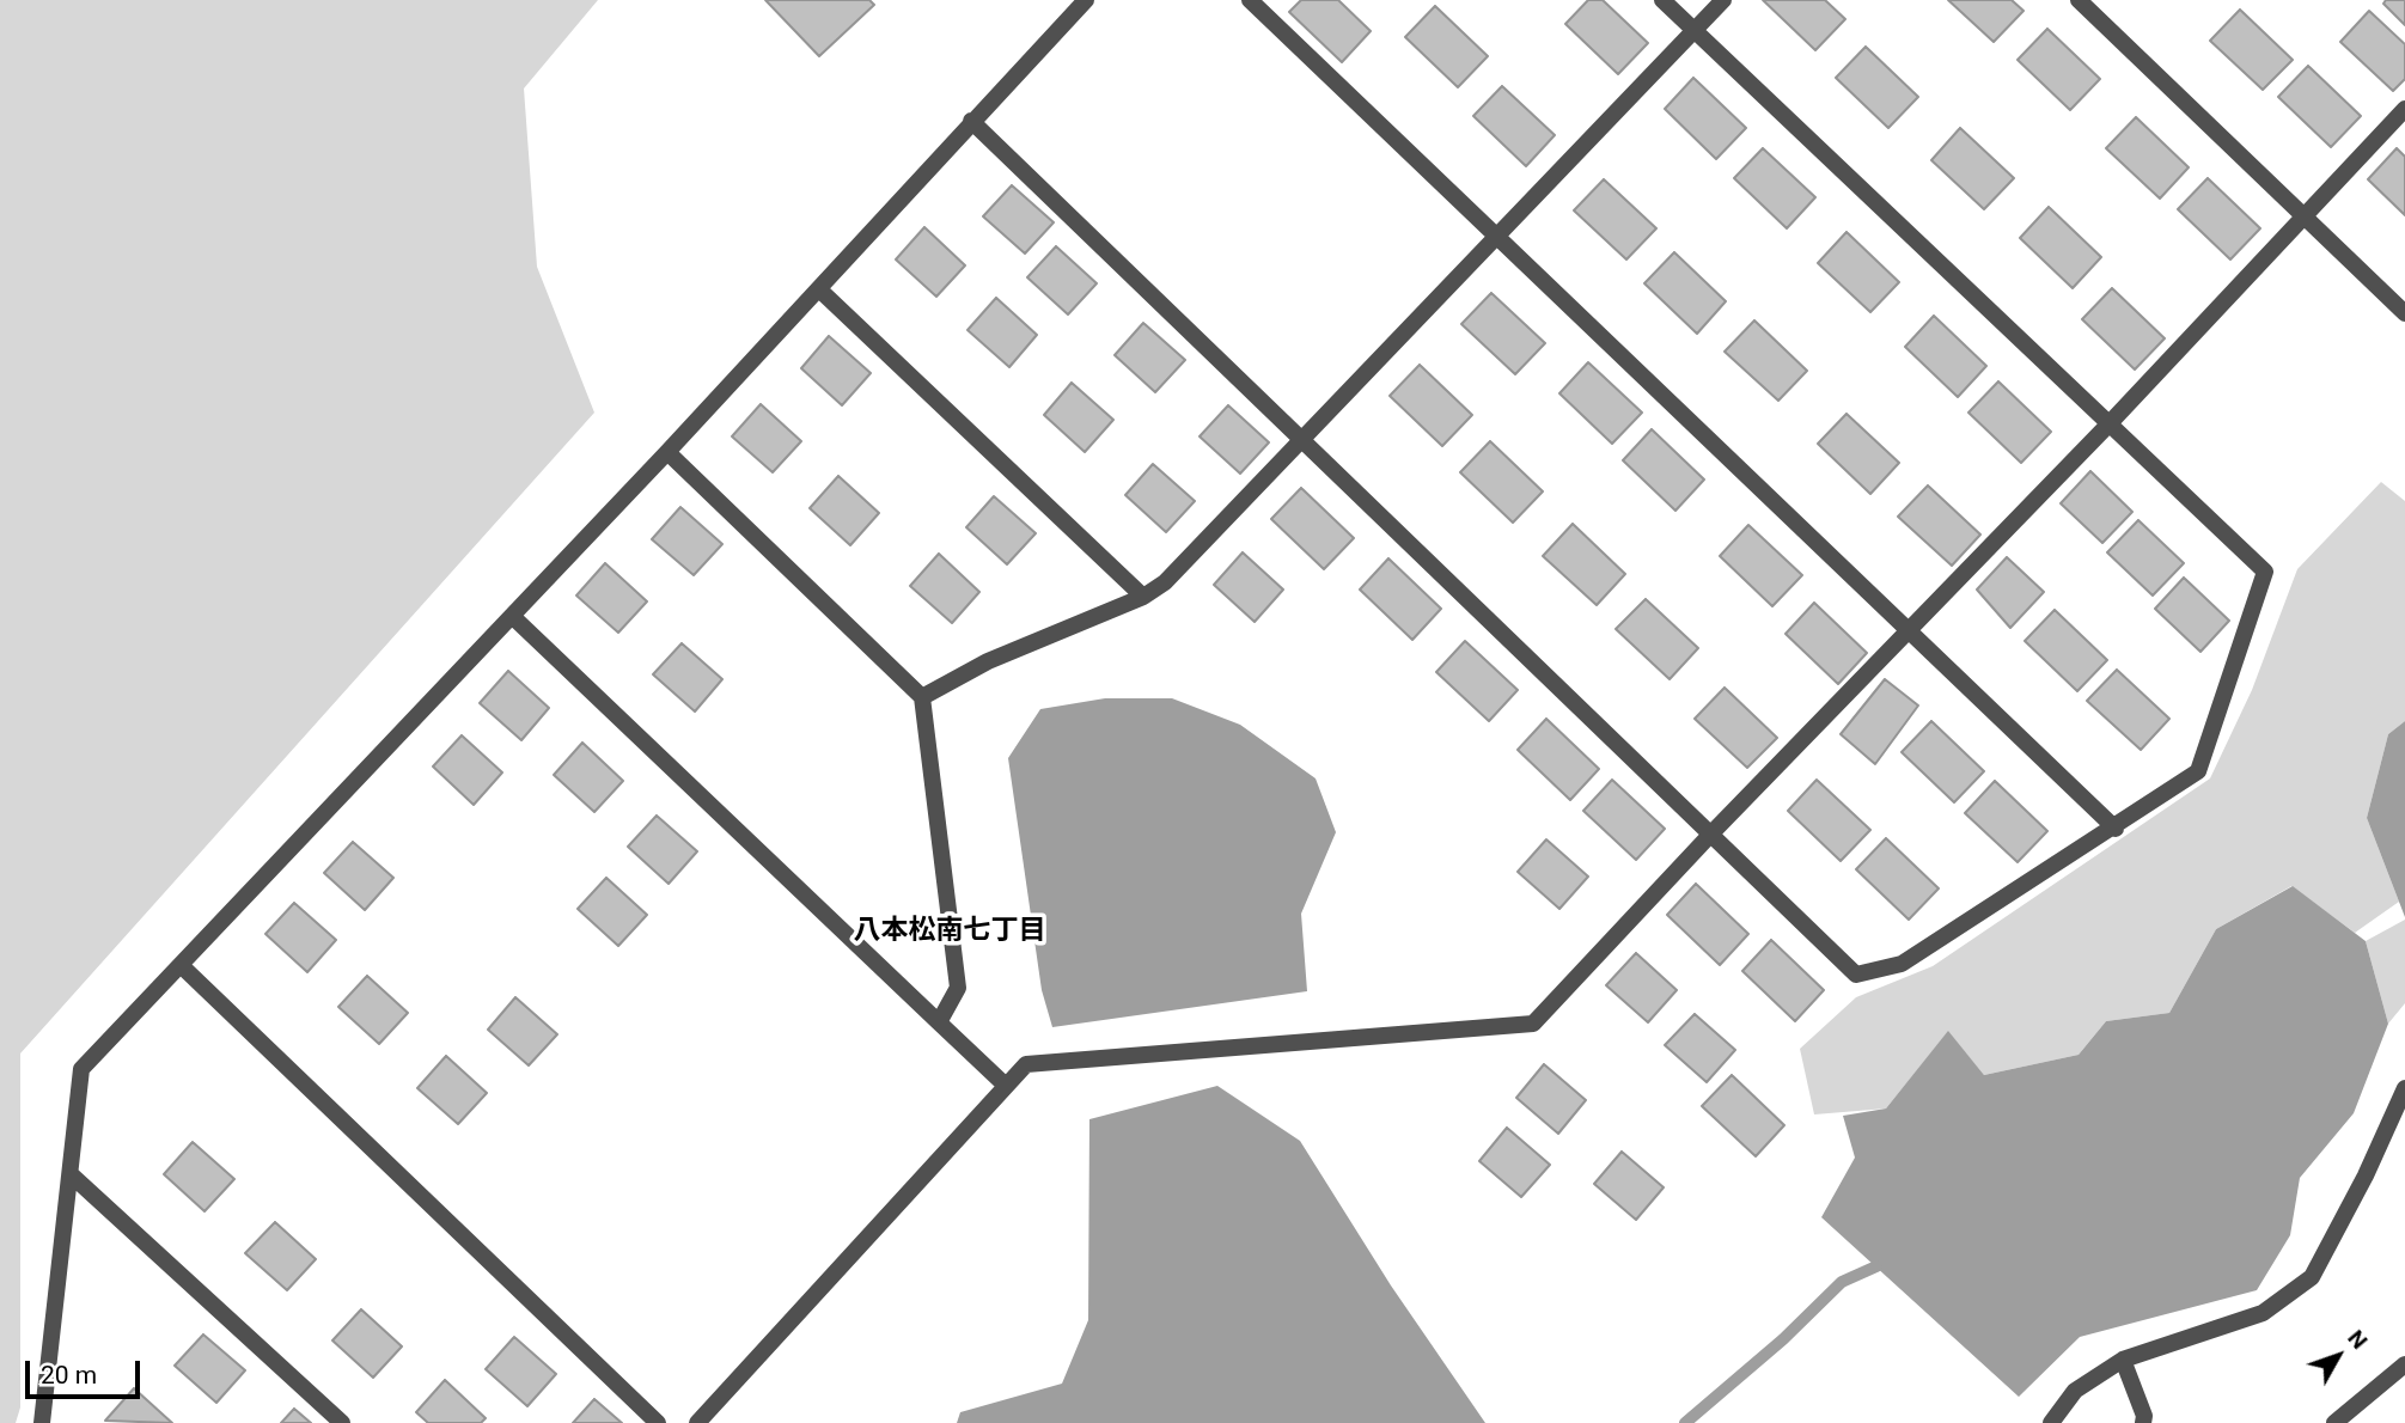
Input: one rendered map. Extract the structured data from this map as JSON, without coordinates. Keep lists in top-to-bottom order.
{
  "districts": ["八本松南七丁目"],
  "scale_bar": "20 m",
  "north": "top right"
}
